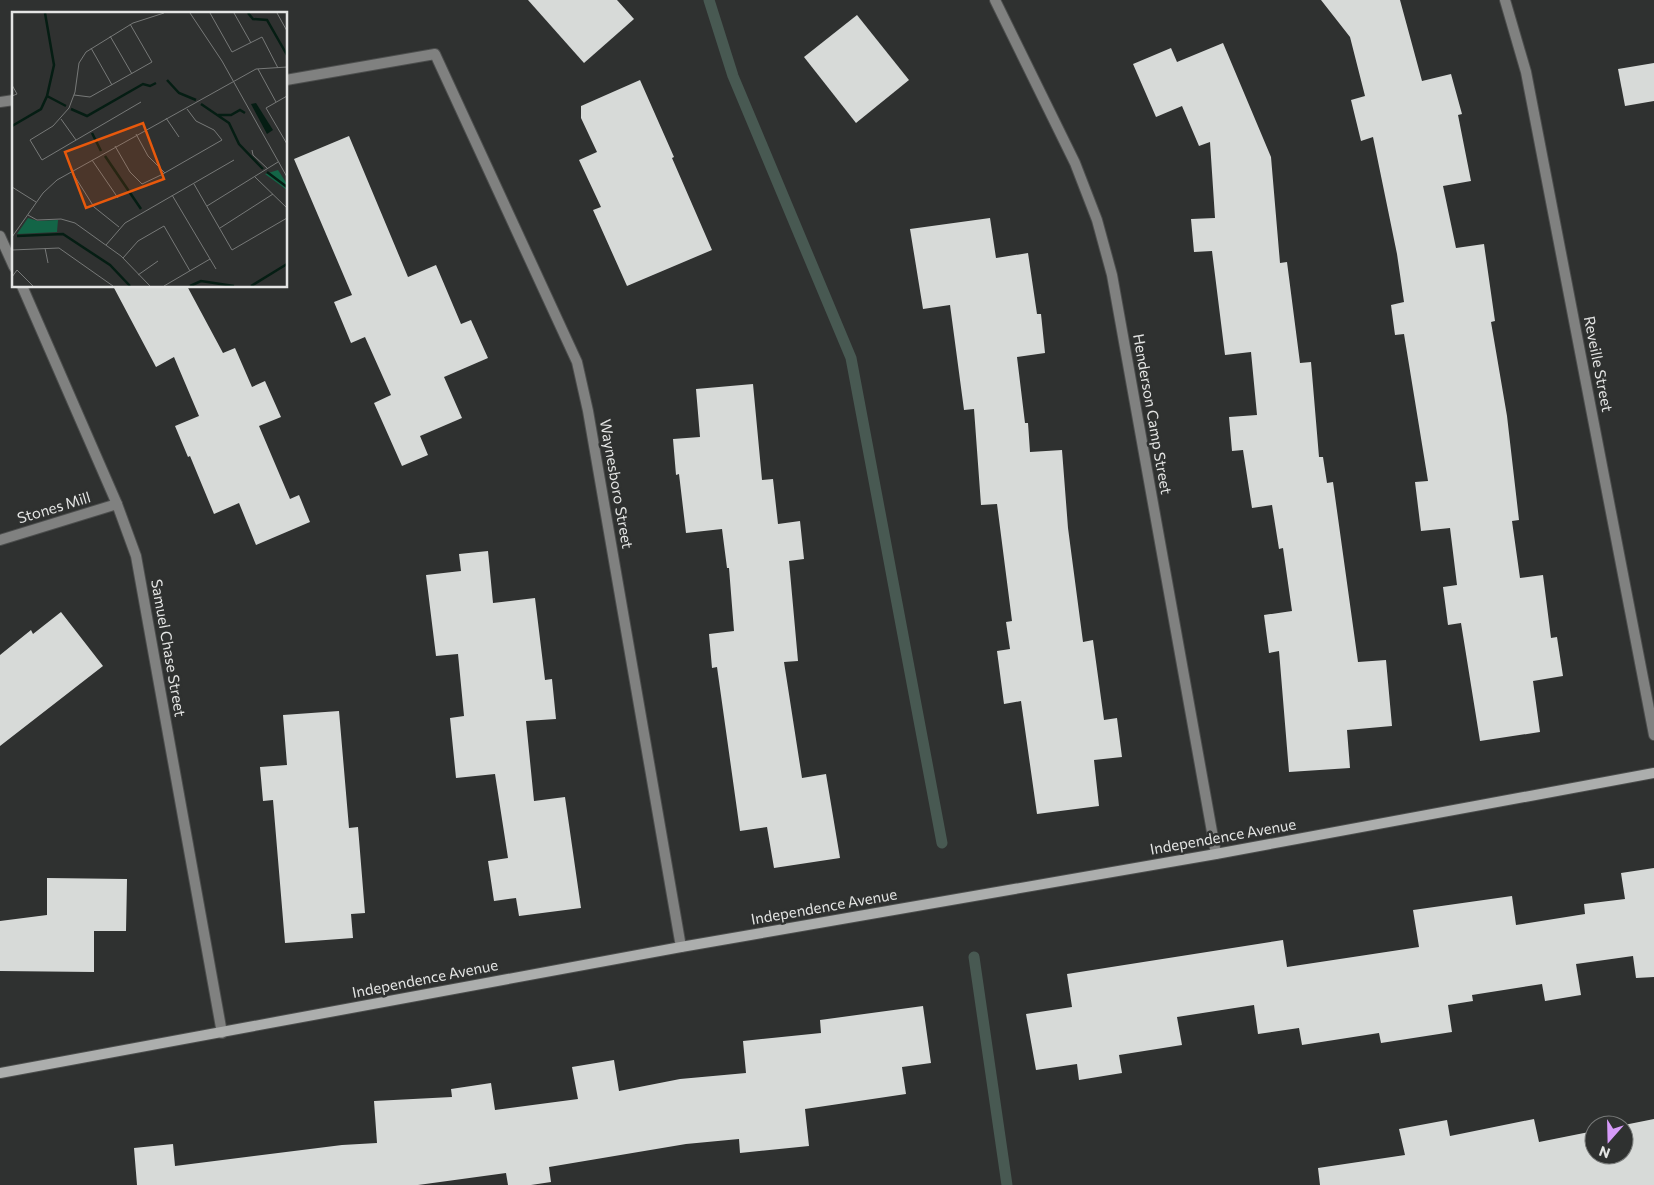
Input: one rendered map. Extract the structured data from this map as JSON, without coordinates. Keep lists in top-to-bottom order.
{
  "streets": {
    "street": [
      "Reveille Street",
      "Henderson Camp Street",
      "Waynesboro Street",
      "Stones Mill",
      "Samuel Chase Street",
      "Independence Avenue"
    ]
  },
  "crossings": [
    ["Henderson Camp Street", "Independence Avenue"],
    ["Waynesboro Street", "Independence Avenue"],
    ["Stones Mill", "Samuel Chase Street"],
    ["Samuel Chase Street", "Independence Avenue"]
  ],
  "north": "bottom"
}
